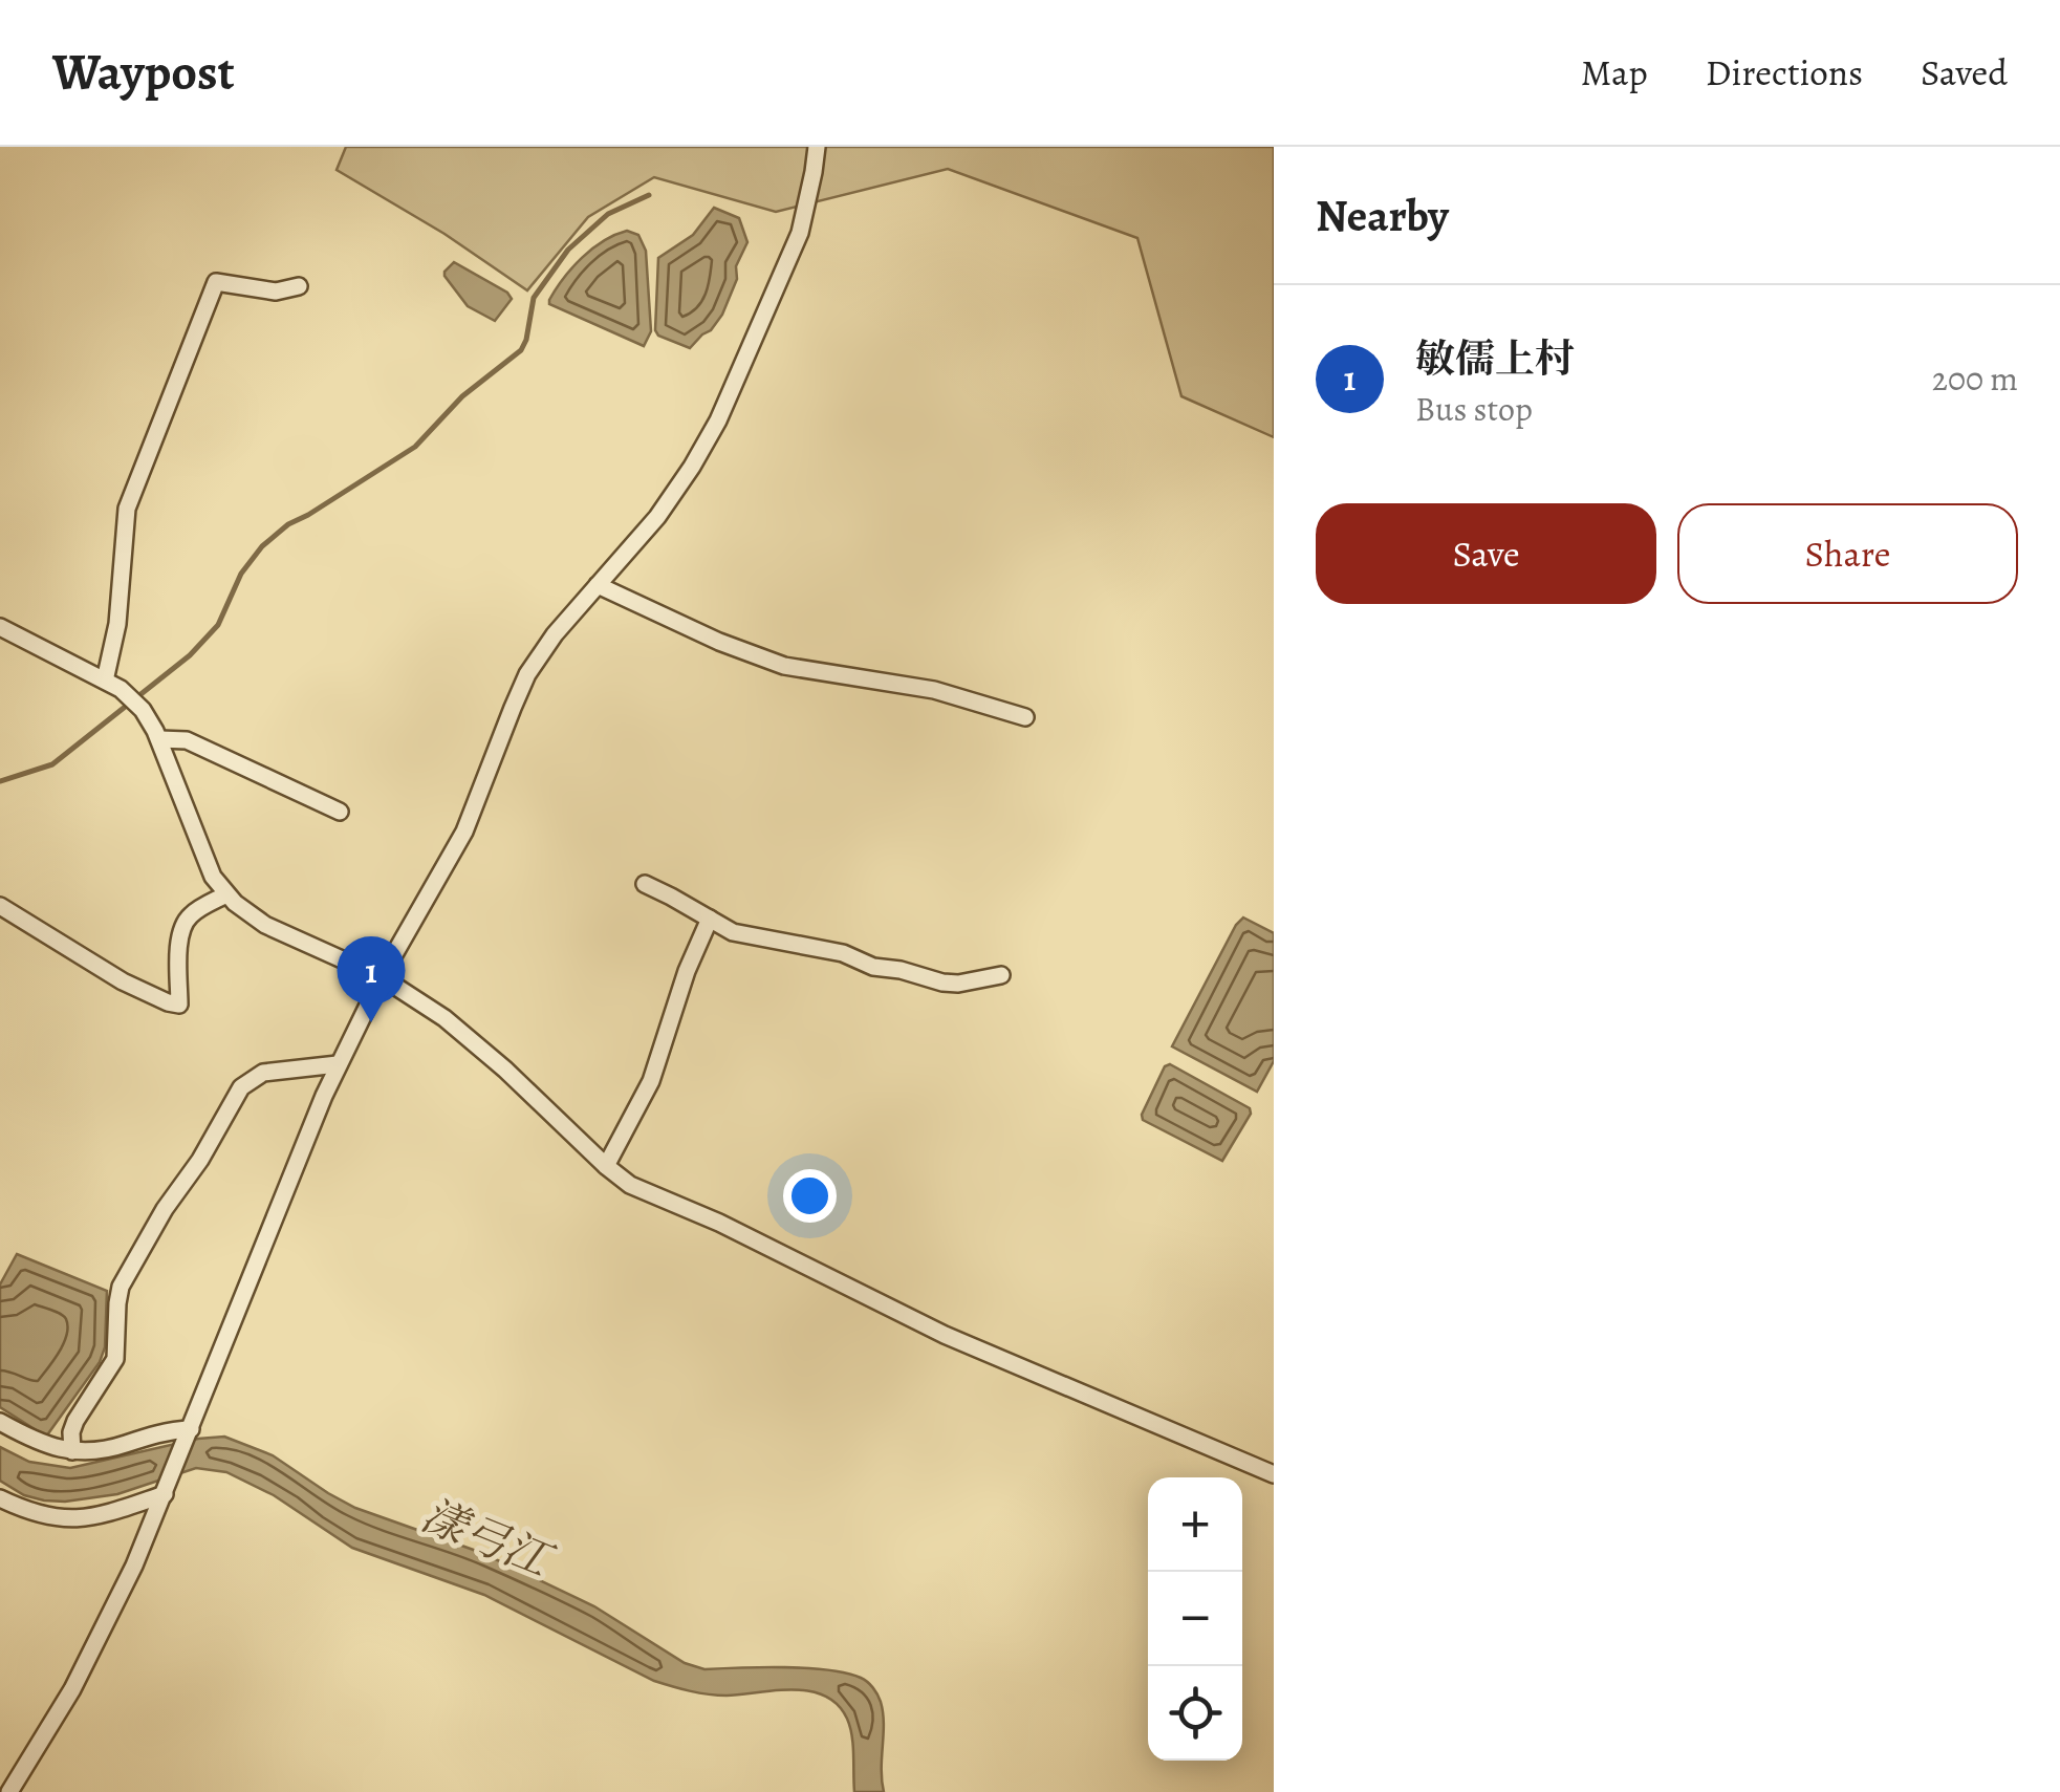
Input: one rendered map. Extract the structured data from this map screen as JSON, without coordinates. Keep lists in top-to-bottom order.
{
  "water": ["漾弓江"],
  "page": {
    "header": "Waypost",
    "nav": ["Map", "Directions", "Saved"],
    "heading": "Nearby",
    "list": [
      {
        "mark": "1",
        "name": "敏儒上村",
        "note": "Bus stop",
        "value": "200 m"
      }
    ],
    "buttons": ["Save", "Share"],
    "pins": "1",
    "map_buttons": ["+", "−"]
  }
}
